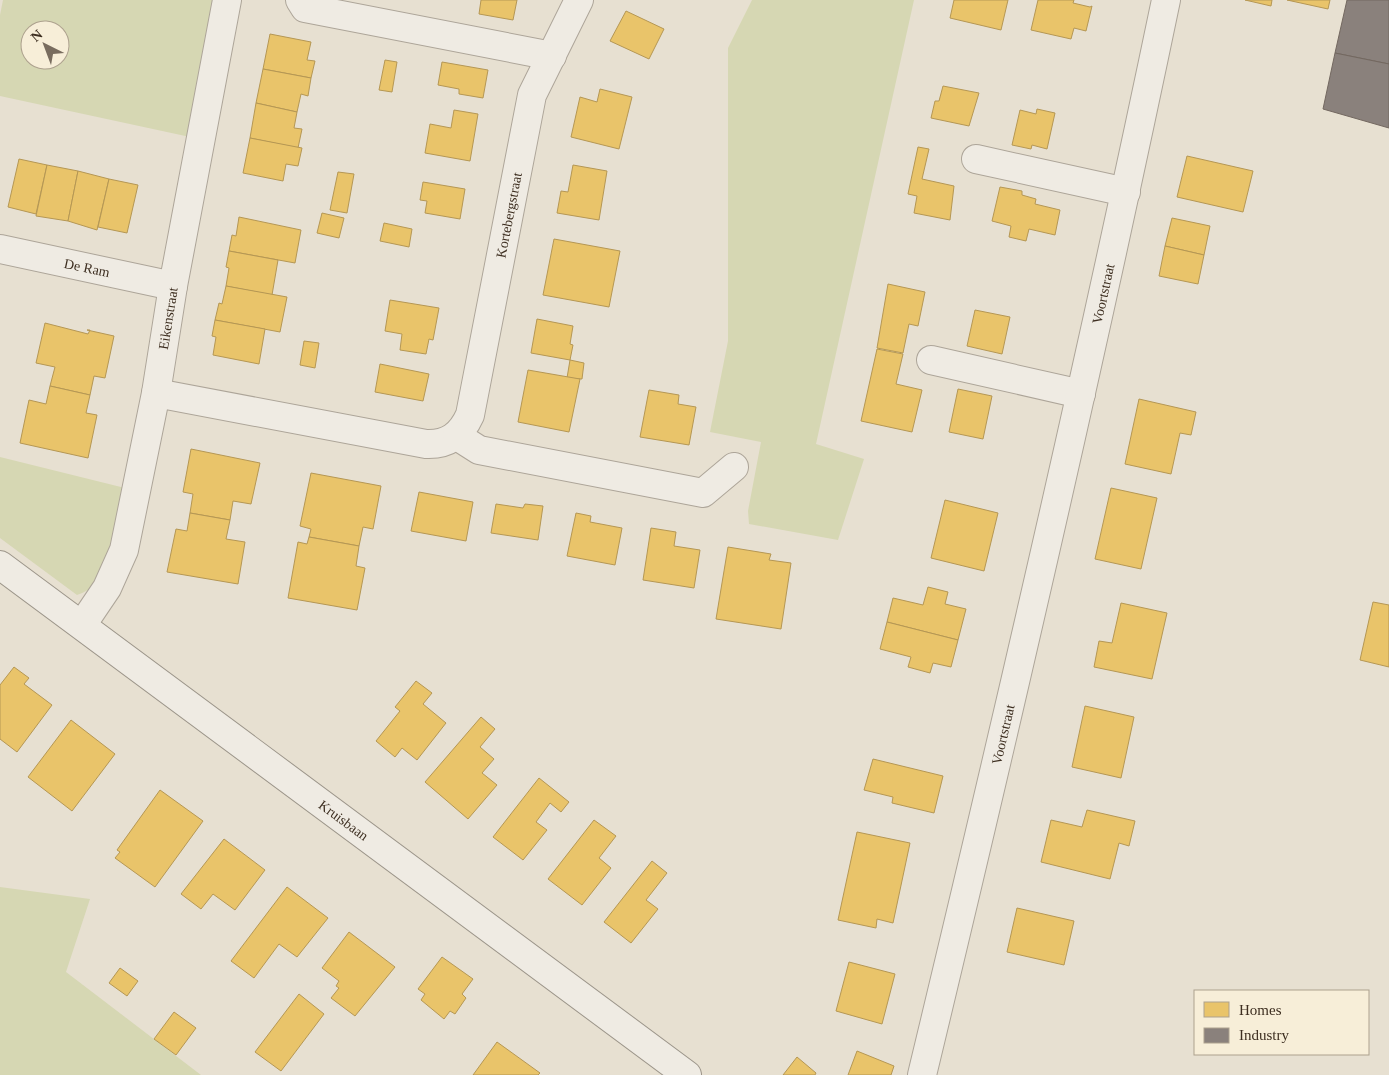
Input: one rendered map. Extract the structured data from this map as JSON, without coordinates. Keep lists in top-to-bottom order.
{
  "streets": {
    "street": [
      "Kortebergstraat",
      "De Ram",
      "Voortstraat",
      "Eikenstraat",
      "Kruisbaan"
    ]
  },
  "crossings": [
    ["De Ram", "Eikenstraat"],
    ["Eikenstraat", "Kruisbaan"]
  ],
  "legend": ["Homes", "Industry"],
  "north": "top left"
}
